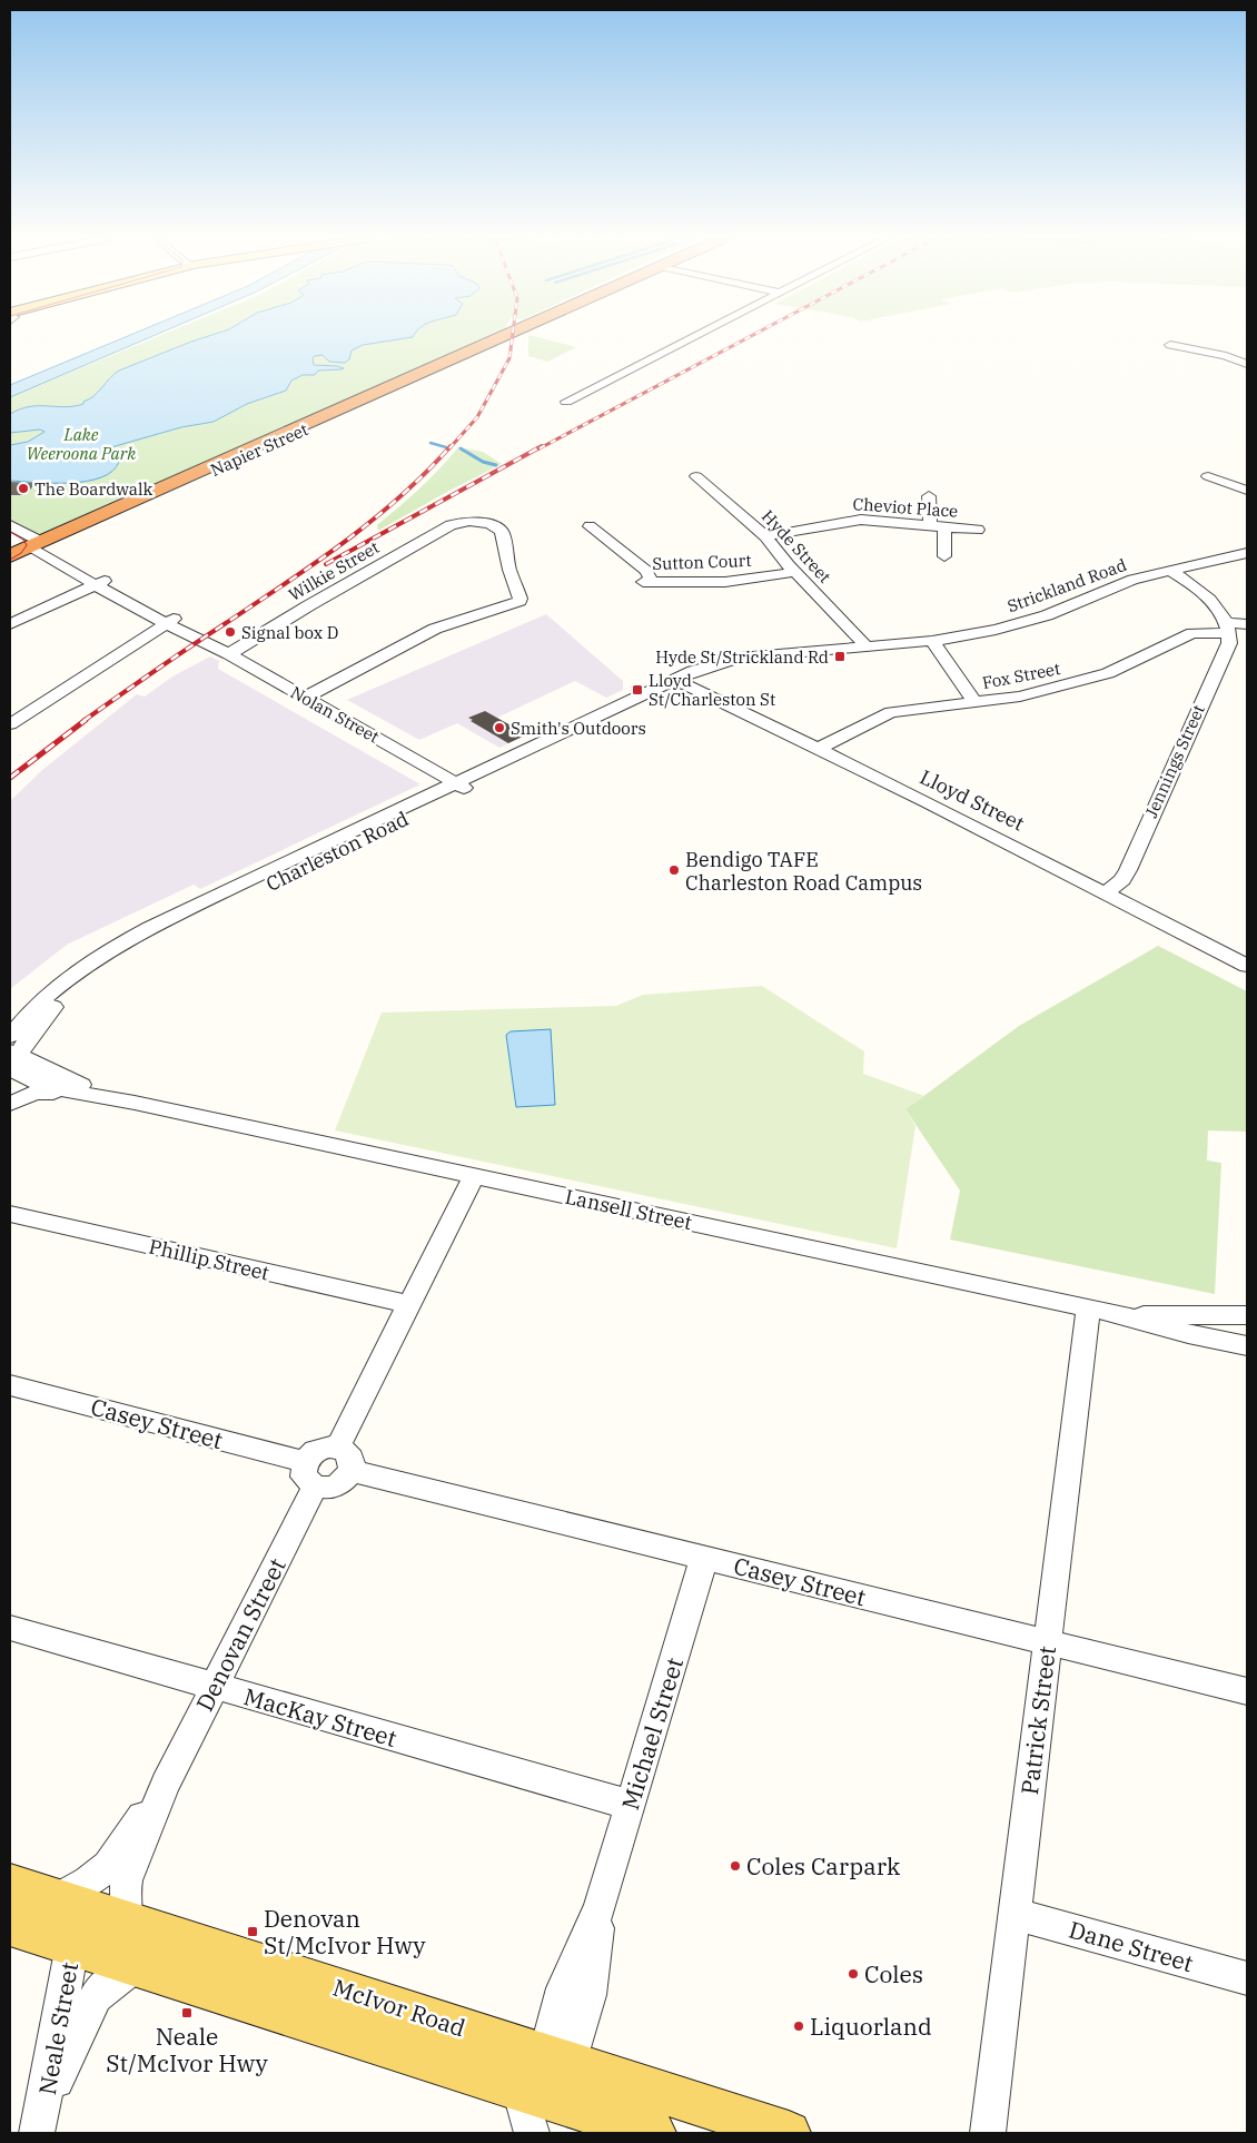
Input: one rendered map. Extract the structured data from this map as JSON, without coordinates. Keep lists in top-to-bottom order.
{
  "streets": {
    "highway": ["Napier Street"],
    "main road": ["McIvor Road"],
    "street": [
      "Cheviot Place",
      "Hyde Street",
      "Sutton Court",
      "Wilkie Street",
      "Strickland Road",
      "Fox Street",
      "Nolan Street",
      "Jennings Street",
      "Lloyd Street",
      "Charleston Road",
      "Lansell Street",
      "Phillip Street",
      "Casey Street",
      "Denovan Street",
      "MacKay Street",
      "Patrick Street",
      "Michael Street",
      "Dane Street",
      "Neale Street"
    ]
  },
  "crossings": [
    ["Napier Street", "Nolan Street"],
    ["Cheviot Place", "Hyde Street"],
    ["Hyde Street", "Sutton Court"],
    ["Hyde Street", "Strickland Road"],
    ["Wilkie Street", "Nolan Street"],
    ["Strickland Road", "Lloyd Street"],
    ["Strickland Road", "Charleston Road"],
    ["Fox Street", "Jennings Street"],
    ["Fox Street", "Lloyd Street"],
    ["Nolan Street", "Charleston Road"],
    ["Jennings Street", "Lloyd Street"],
    ["Lloyd Street", "Charleston Road"],
    ["Charleston Road", "Lansell Street"],
    ["Lansell Street", "Patrick Street"],
    ["Casey Street", "Denovan Street"],
    ["Casey Street", "Patrick Street"],
    ["Casey Street", "Michael Street"],
    ["Denovan Street", "MacKay Street"],
    ["Denovan Street", "McIvor Road"],
    ["MacKay Street", "Michael Street"],
    ["Patrick Street", "Dane Street"],
    ["Michael Street", "McIvor Road"],
    ["McIvor Road", "Neale Street"]
  ],
  "parks": ["Lake Weeroona Park"],
  "places": {
    "other": [
      "The Boardwalk",
      "Signal box D",
      "Smith's Outdoors",
      "Bendigo TAFE Charleston Road Campus",
      "Coles Carpark",
      "Coles",
      "Liquorland"
    ],
    "transit": [
      "Hyde St/Strickland Rd",
      "Lloyd St/Charleston St",
      "Denovan St/McIvor Hwy",
      "Neale St/McIvor Hwy"
    ]
  }
}
